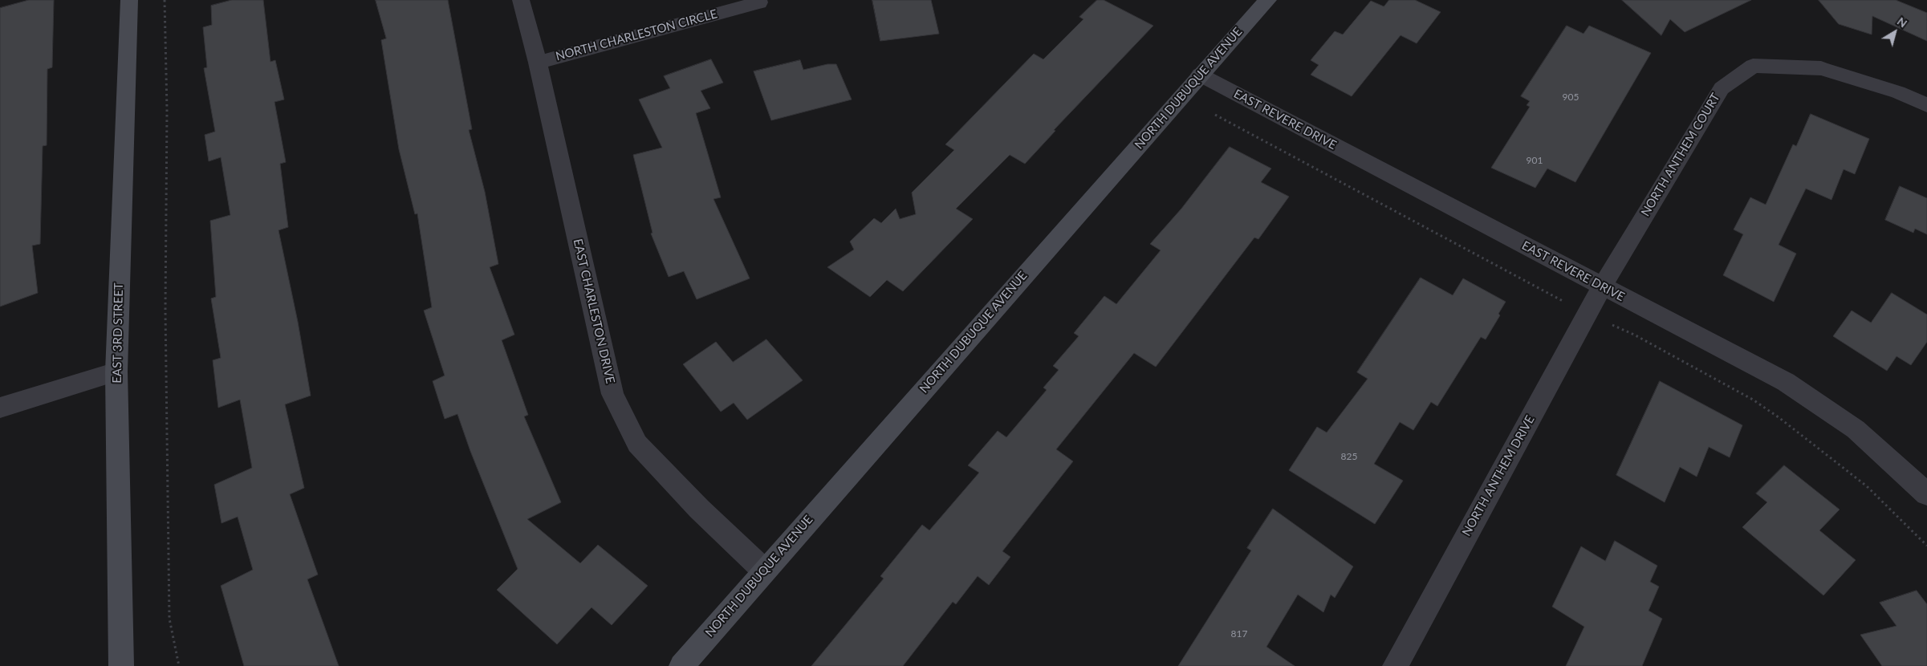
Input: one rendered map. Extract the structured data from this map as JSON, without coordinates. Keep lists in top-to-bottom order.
{
  "streets": {
    "street": [
      "NORTH CHARLESTON CIRCLE",
      "NORTH DUBUQUE AVENUE",
      "EAST REVERE DRIVE",
      "NORTH ANTHEM COURT",
      "EAST CHARLESTON DRIVE",
      "EAST 3RD STREET",
      "NORTH ANTHEM DRIVE"
    ]
  },
  "crossings": [
    ["NORTH CHARLESTON CIRCLE", "EAST CHARLESTON DRIVE"],
    ["NORTH DUBUQUE AVENUE", "EAST REVERE DRIVE"],
    ["NORTH DUBUQUE AVENUE", "EAST CHARLESTON DRIVE"],
    ["EAST REVERE DRIVE", "NORTH ANTHEM COURT"],
    ["EAST REVERE DRIVE", "NORTH ANTHEM DRIVE"],
    ["NORTH ANTHEM COURT", "NORTH ANTHEM DRIVE"]
  ],
  "house_numbers": [
    "905",
    "901",
    "825",
    "817"
  ],
  "north": "top right"
}
